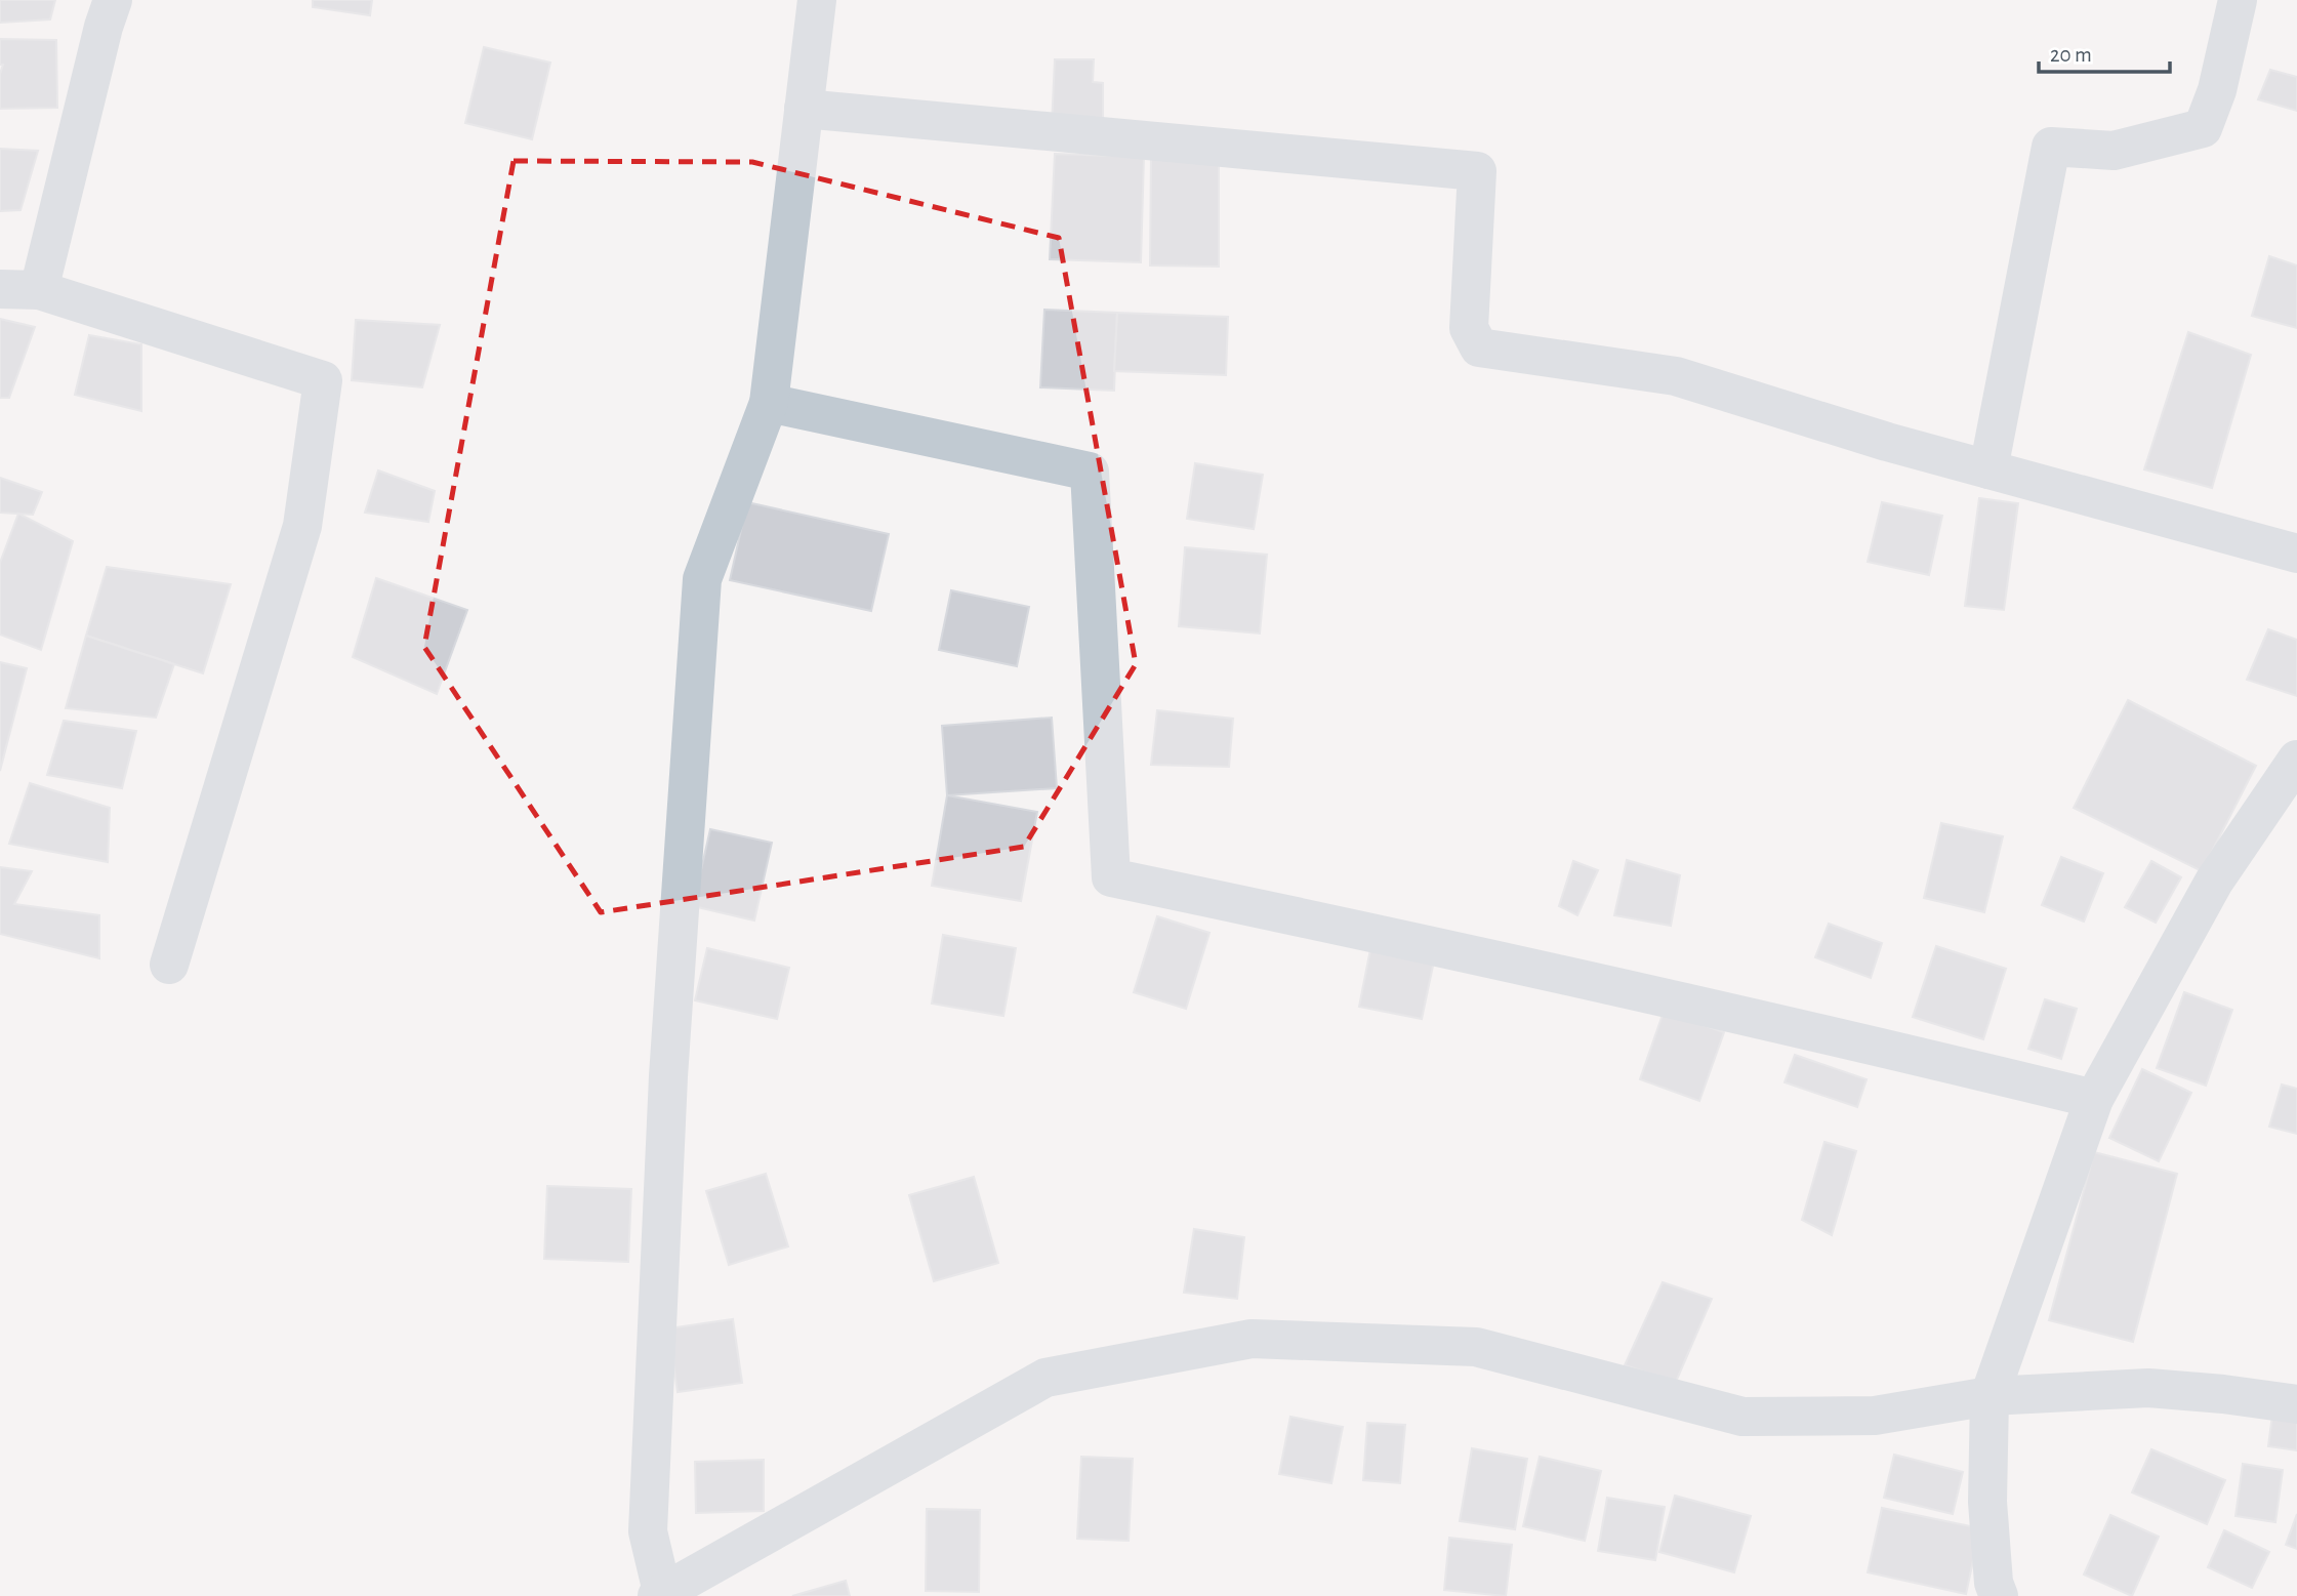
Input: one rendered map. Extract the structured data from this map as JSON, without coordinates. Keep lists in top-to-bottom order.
{
  "scale_bar": "20 m"
}
